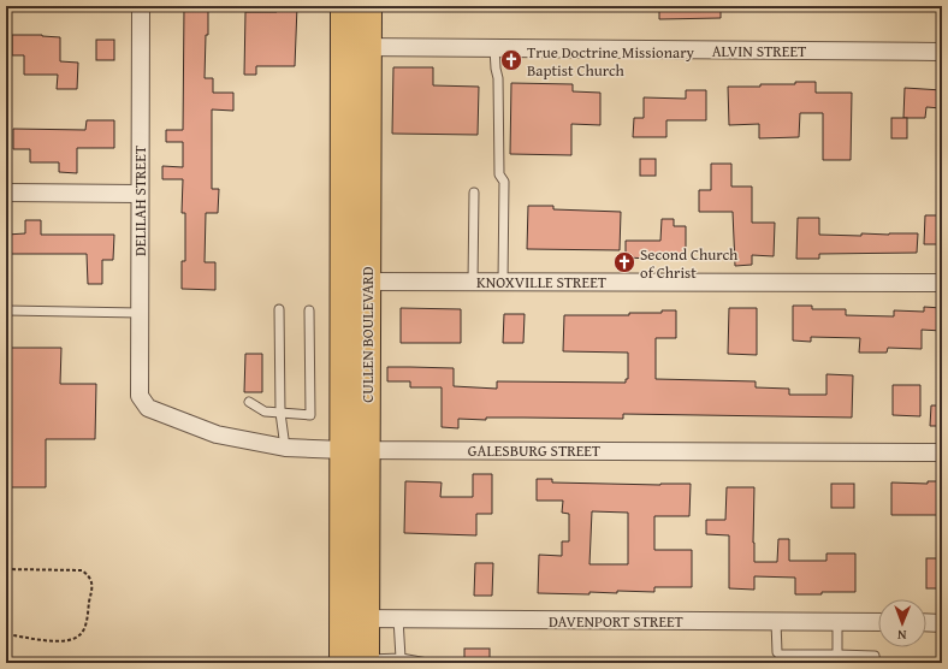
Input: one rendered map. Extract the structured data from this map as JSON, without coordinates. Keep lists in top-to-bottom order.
{
  "streets": {
    "main road": ["CULLEN BOULEVARD"],
    "street": [
      "ALVIN STREET",
      "DELILAH STREET",
      "KNOXVILLE STREET",
      "GALESBURG STREET",
      "DAVENPORT STREET"
    ]
  },
  "crossings": [
    ["ALVIN STREET", "CULLEN BOULEVARD"],
    ["DELILAH STREET", "GALESBURG STREET"],
    ["KNOXVILLE STREET", "CULLEN BOULEVARD"],
    ["CULLEN BOULEVARD", "GALESBURG STREET"],
    ["CULLEN BOULEVARD", "DAVENPORT STREET"]
  ],
  "places": {
    "church": ["True Doctrine Missionary Baptist Church", "Second Church of Christ"]
  },
  "north": "bottom"
}
